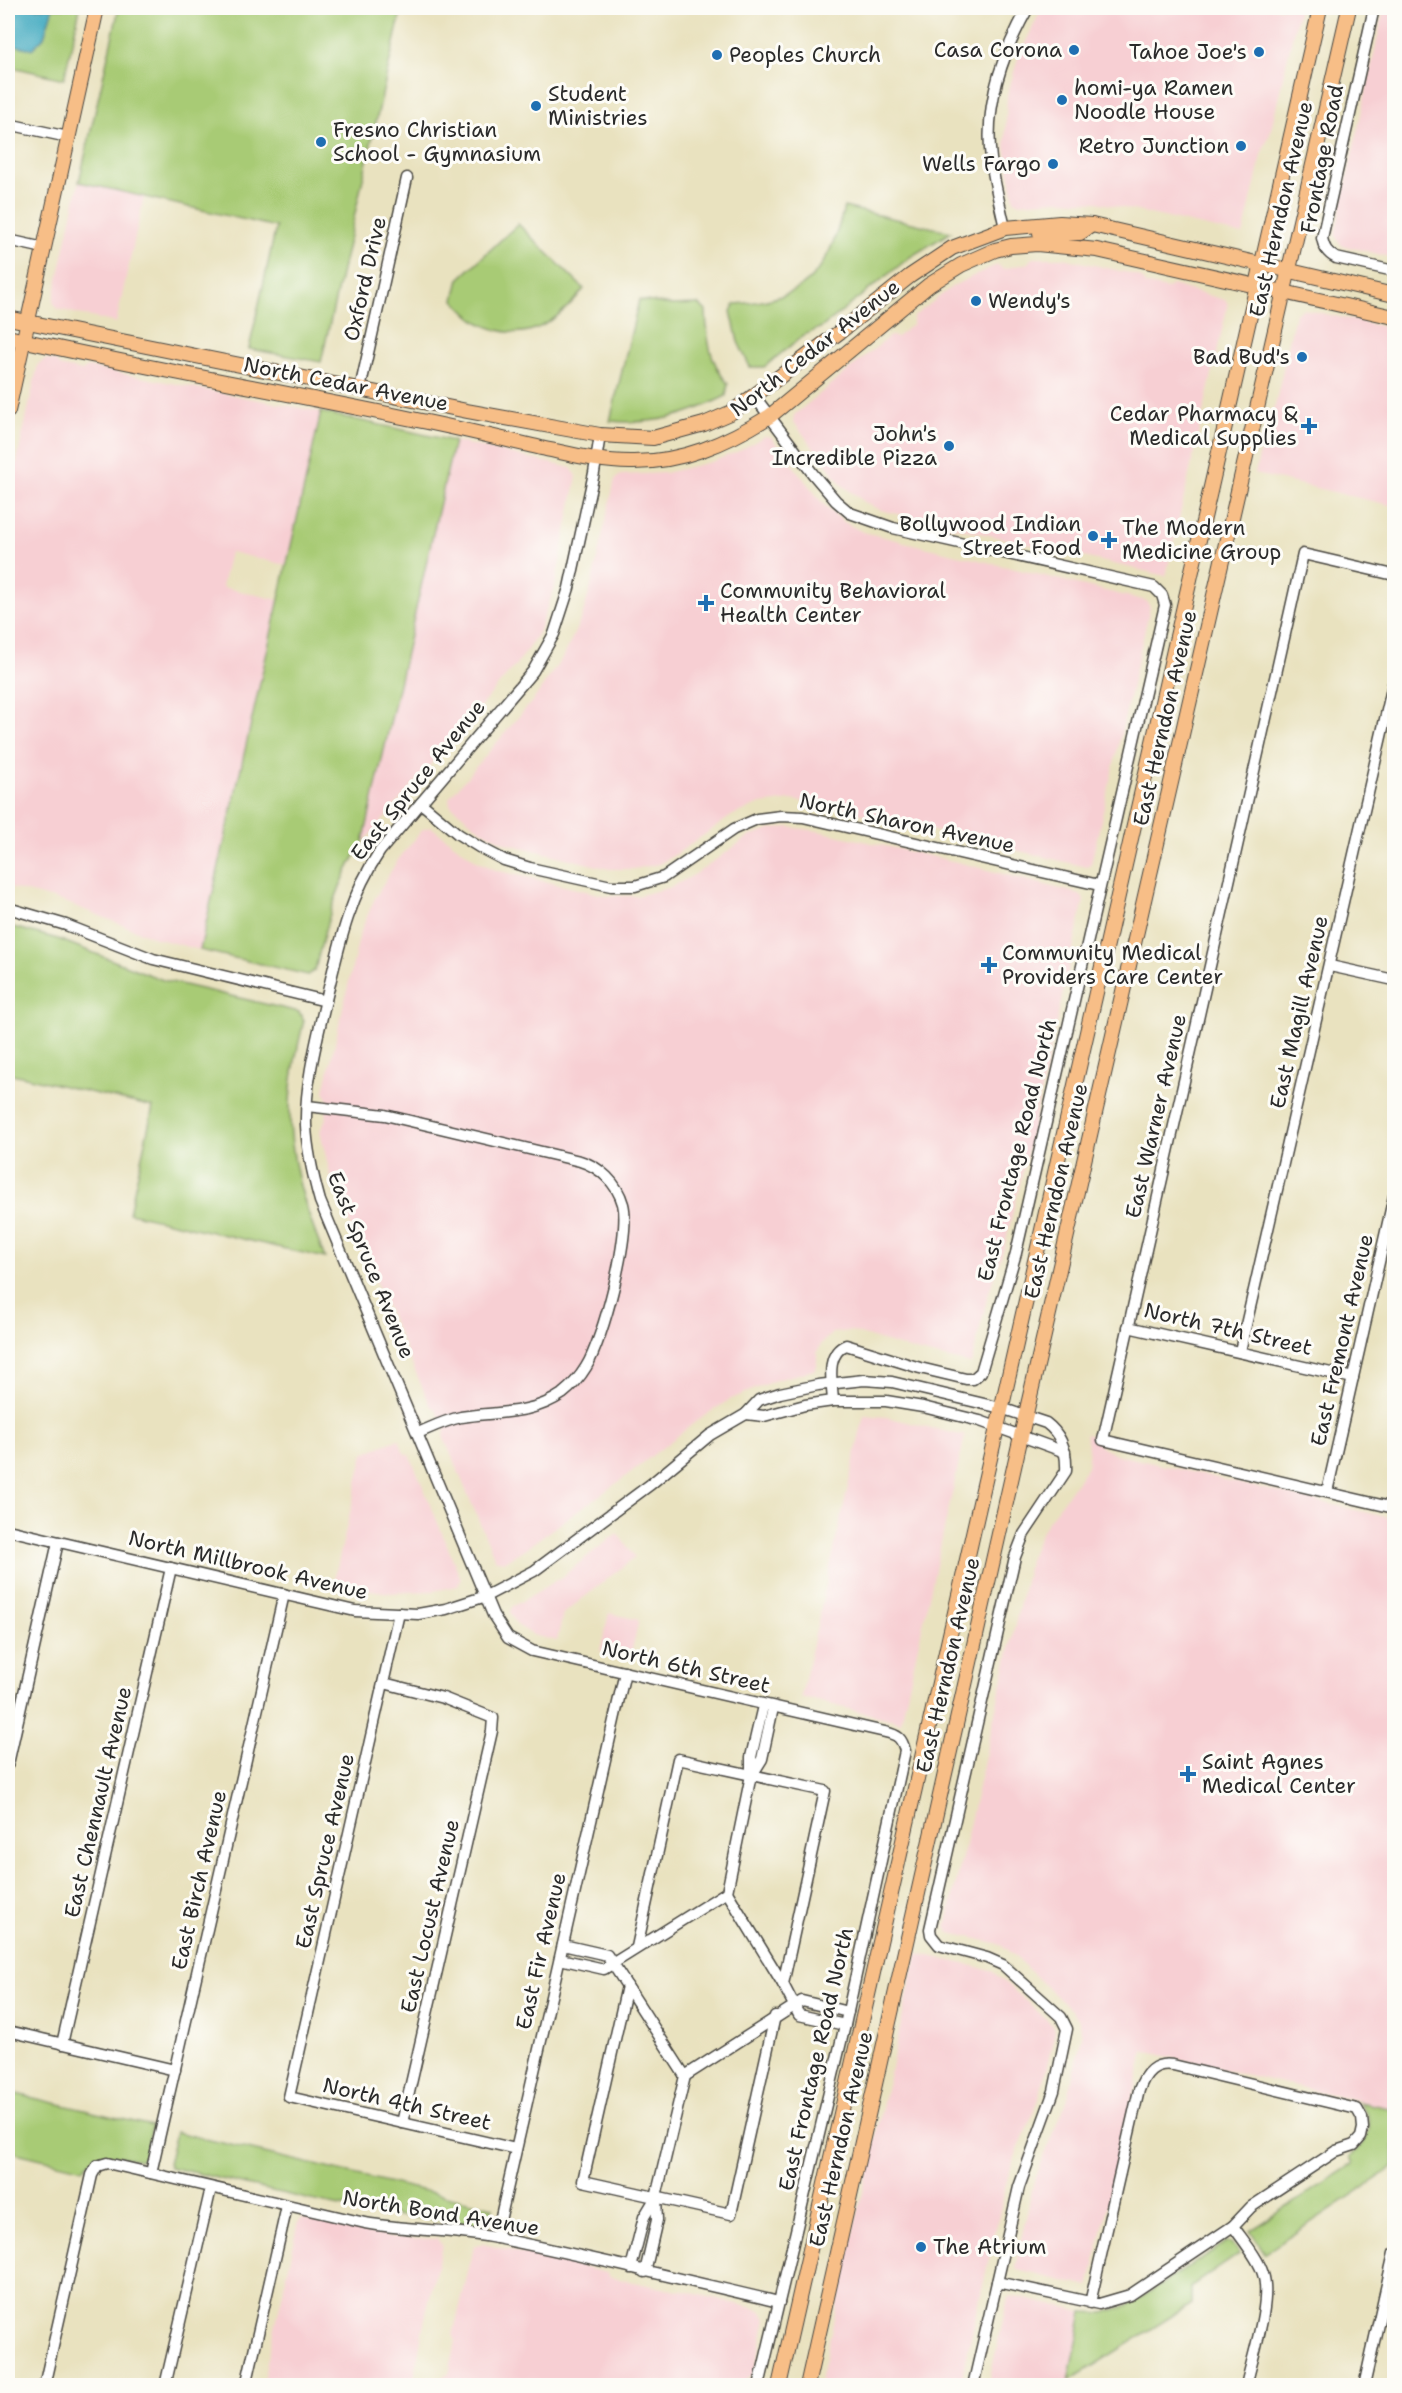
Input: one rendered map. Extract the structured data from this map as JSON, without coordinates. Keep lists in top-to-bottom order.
{
  "streets": {
    "main road": ["East Herndon Avenue", "North Cedar Avenue"],
    "street": [
      "Frontage Road",
      "Oxford Drive",
      "East Spruce Avenue",
      "North Sharon Avenue",
      "East Magill Avenue",
      "East Warner Avenue",
      "East Frontage Road North",
      "North 7th Street",
      "East Fremont Avenue",
      "North Millbrook Avenue",
      "North 6th Street",
      "East Chennault Avenue",
      "East Birch Avenue",
      "East Locust Avenue",
      "East Fir Avenue",
      "North 4th Street",
      "North Bond Avenue"
    ]
  },
  "crossings": [
    ["East Herndon Avenue", "North Cedar Avenue"],
    ["East Herndon Avenue", "North Millbrook Avenue"],
    ["Oxford Drive", "North Cedar Avenue"],
    ["North Cedar Avenue", "East Spruce Avenue"],
    ["North Cedar Avenue", "East Frontage Road North"],
    ["East Spruce Avenue", "North Sharon Avenue"],
    ["East Spruce Avenue", "North Millbrook Avenue"],
    ["East Spruce Avenue", "North 6th Street"],
    ["East Spruce Avenue", "East Locust Avenue"],
    ["East Spruce Avenue", "North 4th Street"],
    ["North Sharon Avenue", "East Frontage Road North"],
    ["East Magill Avenue", "North 7th Street"],
    ["East Warner Avenue", "North 7th Street"],
    ["East Warner Avenue", "East Fremont Avenue"],
    ["East Frontage Road North", "North Millbrook Avenue"],
    ["East Frontage Road North", "North 6th Street"],
    ["East Frontage Road North", "North Bond Avenue"],
    ["North 7th Street", "East Fremont Avenue"],
    ["North Millbrook Avenue", "North 6th Street"],
    ["North Millbrook Avenue", "East Chennault Avenue"],
    ["North Millbrook Avenue", "East Birch Avenue"],
    ["North 6th Street", "East Fir Avenue"],
    ["East Birch Avenue", "North Bond Avenue"],
    ["East Locust Avenue", "North 4th Street"],
    ["East Fir Avenue", "North 4th Street"],
    ["East Fir Avenue", "North Bond Avenue"]
  ],
  "places": {
    "other": [
      "Casa Corona",
      "Tahoe Joe's",
      "Peoples Church",
      "homi-ya Ramen Noodle House",
      "Student Ministries",
      "Fresno Christian School - Gymnasium",
      "Retro Junction",
      "Wells Fargo",
      "Wendy's",
      "Bad Bud's",
      "John's Incredible Pizza",
      "Bollywood Indian Street Food",
      "The Atrium"
    ],
    "health": [
      "Cedar Pharmacy & Medical Supplies",
      "The Modern Medicine Group",
      "Community Behavioral Health Center",
      "Community Medical Providers Care Center",
      "Saint Agnes Medical Center"
    ]
  }
}
